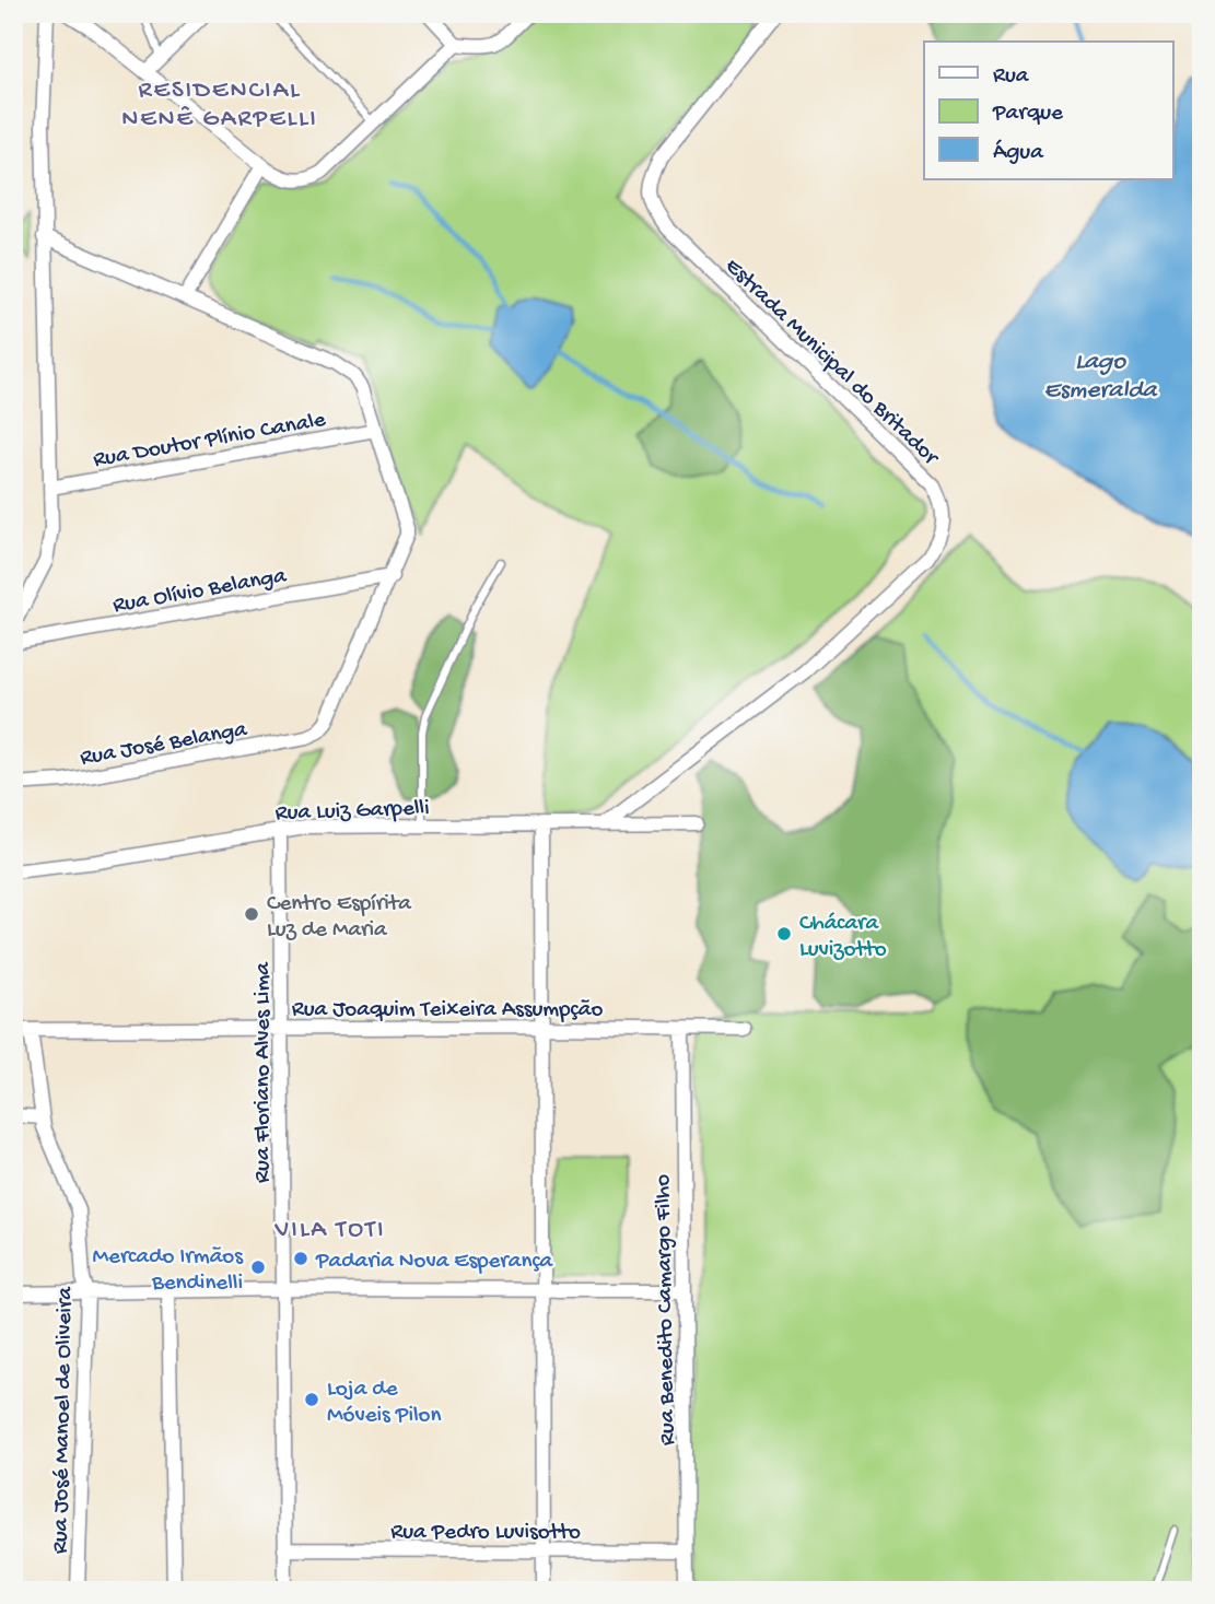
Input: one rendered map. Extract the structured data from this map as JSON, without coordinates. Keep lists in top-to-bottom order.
{
  "streets": {
    "street": [
      "Estrada Municipal do Britador",
      "Rua Doutor Plínio Canale",
      "Rua Olívio Belanga",
      "Rua José Belanga",
      "Rua Luiz Garpelli",
      "Rua Joaquim Teixeira Assumpção",
      "Rua Floriano Alves Lima",
      "Rua Benedito Camargo Filho",
      "Rua José Manoel de Oliveira",
      "Rua Pedro Luvisotto"
    ]
  },
  "crossings": [
    ["Estrada Municipal do Britador", "Rua Luiz Garpelli"],
    ["Rua Olívio Belanga", "Rua José Belanga"],
    ["Rua Luiz Garpelli", "Rua Floriano Alves Lima"],
    ["Rua Joaquim Teixeira Assumpção", "Rua Floriano Alves Lima"],
    ["Rua Joaquim Teixeira Assumpção", "Rua Benedito Camargo Filho"],
    ["Rua Joaquim Teixeira Assumpção", "Rua José Manoel de Oliveira"],
    ["Rua Floriano Alves Lima", "Rua Pedro Luvisotto"],
    ["Rua Benedito Camargo Filho", "Rua Pedro Luvisotto"]
  ],
  "districts": ["RESIDENCIAL NENÊ GARPELLI", "VILA TOTI"],
  "water": ["Lago Esmeralda"],
  "places": [
    "Centro Espírita Luz de Maria",
    "Chácara Luvizotto",
    "Padaria Nova Esperança",
    "Mercado Irmãos Bendinelli",
    "Loja de Móveis Pilon"
  ],
  "legend": ["Rua", "Parque", "Água"]
}
